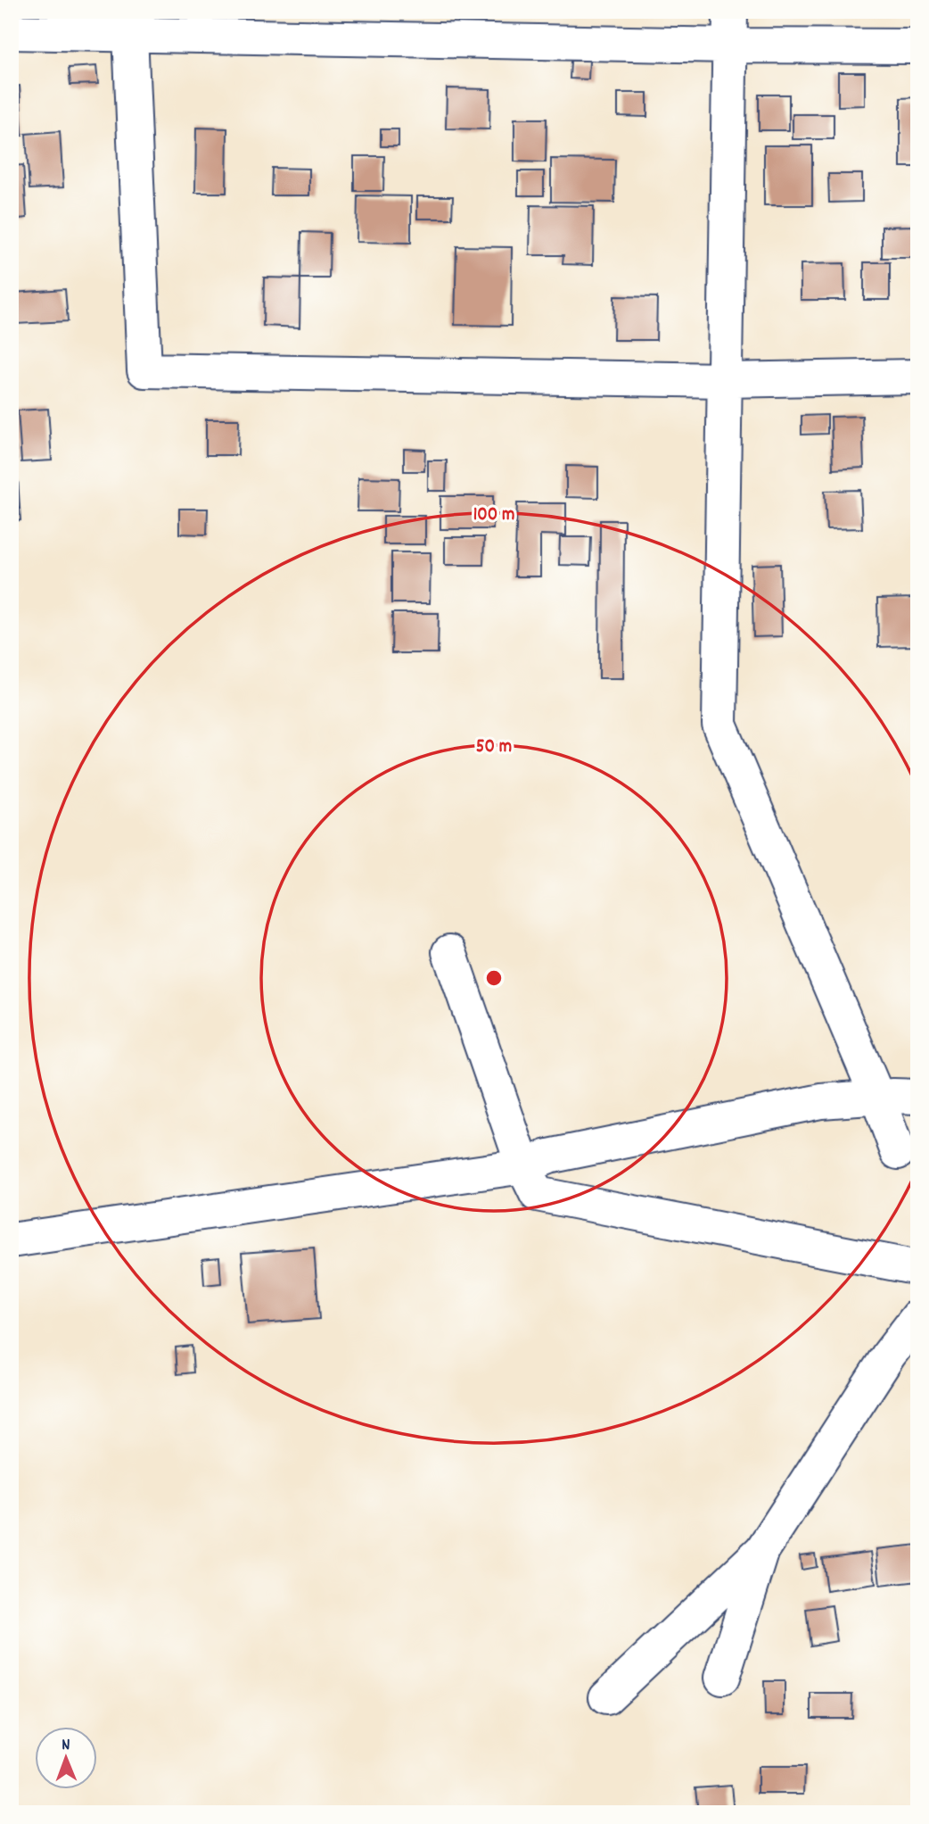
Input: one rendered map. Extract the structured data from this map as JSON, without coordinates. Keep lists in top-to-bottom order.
{
  "north": "top",
  "rings": ["100 m", "50 m"]
}
